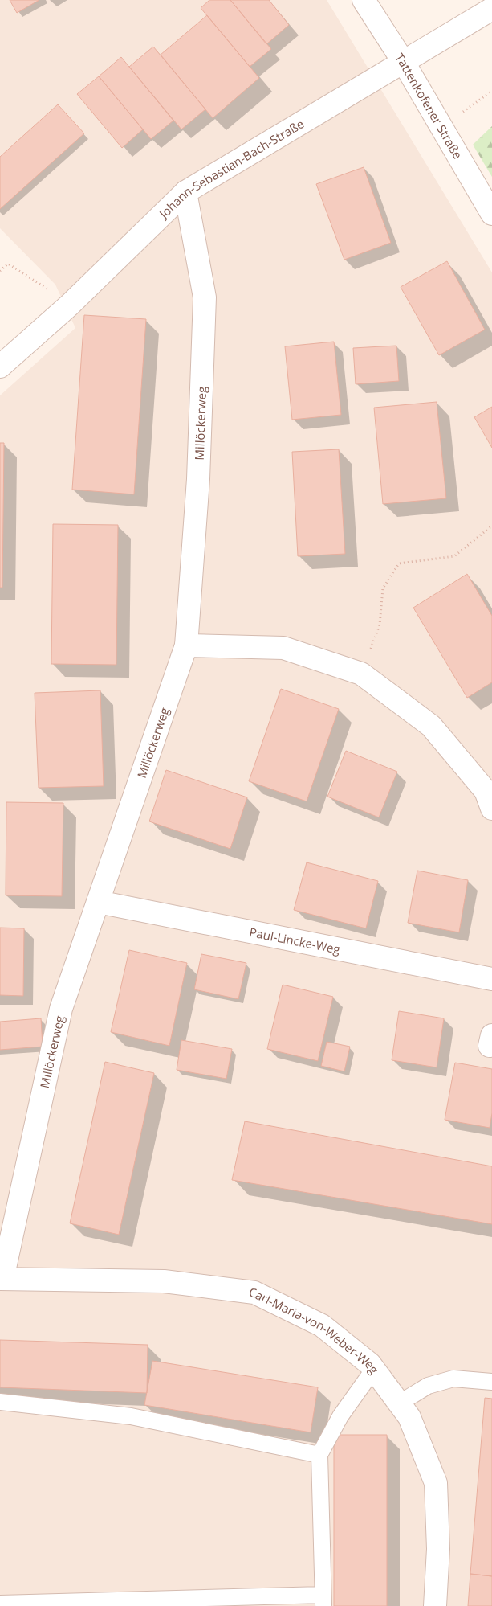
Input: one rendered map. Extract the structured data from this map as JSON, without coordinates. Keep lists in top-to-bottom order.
{
  "streets": {
    "street": [
      "Tattenkofener Straße",
      "Johann-Sebastian-Bach-Straße",
      "Millöckerweg",
      "Paul-Lincke-Weg",
      "Carl-Maria-von-Weber-Weg"
    ]
  },
  "crossings": [
    ["Tattenkofener Straße", "Johann-Sebastian-Bach-Straße"],
    ["Johann-Sebastian-Bach-Straße", "Millöckerweg"],
    ["Millöckerweg", "Paul-Lincke-Weg"],
    ["Millöckerweg", "Carl-Maria-von-Weber-Weg"]
  ]
}
